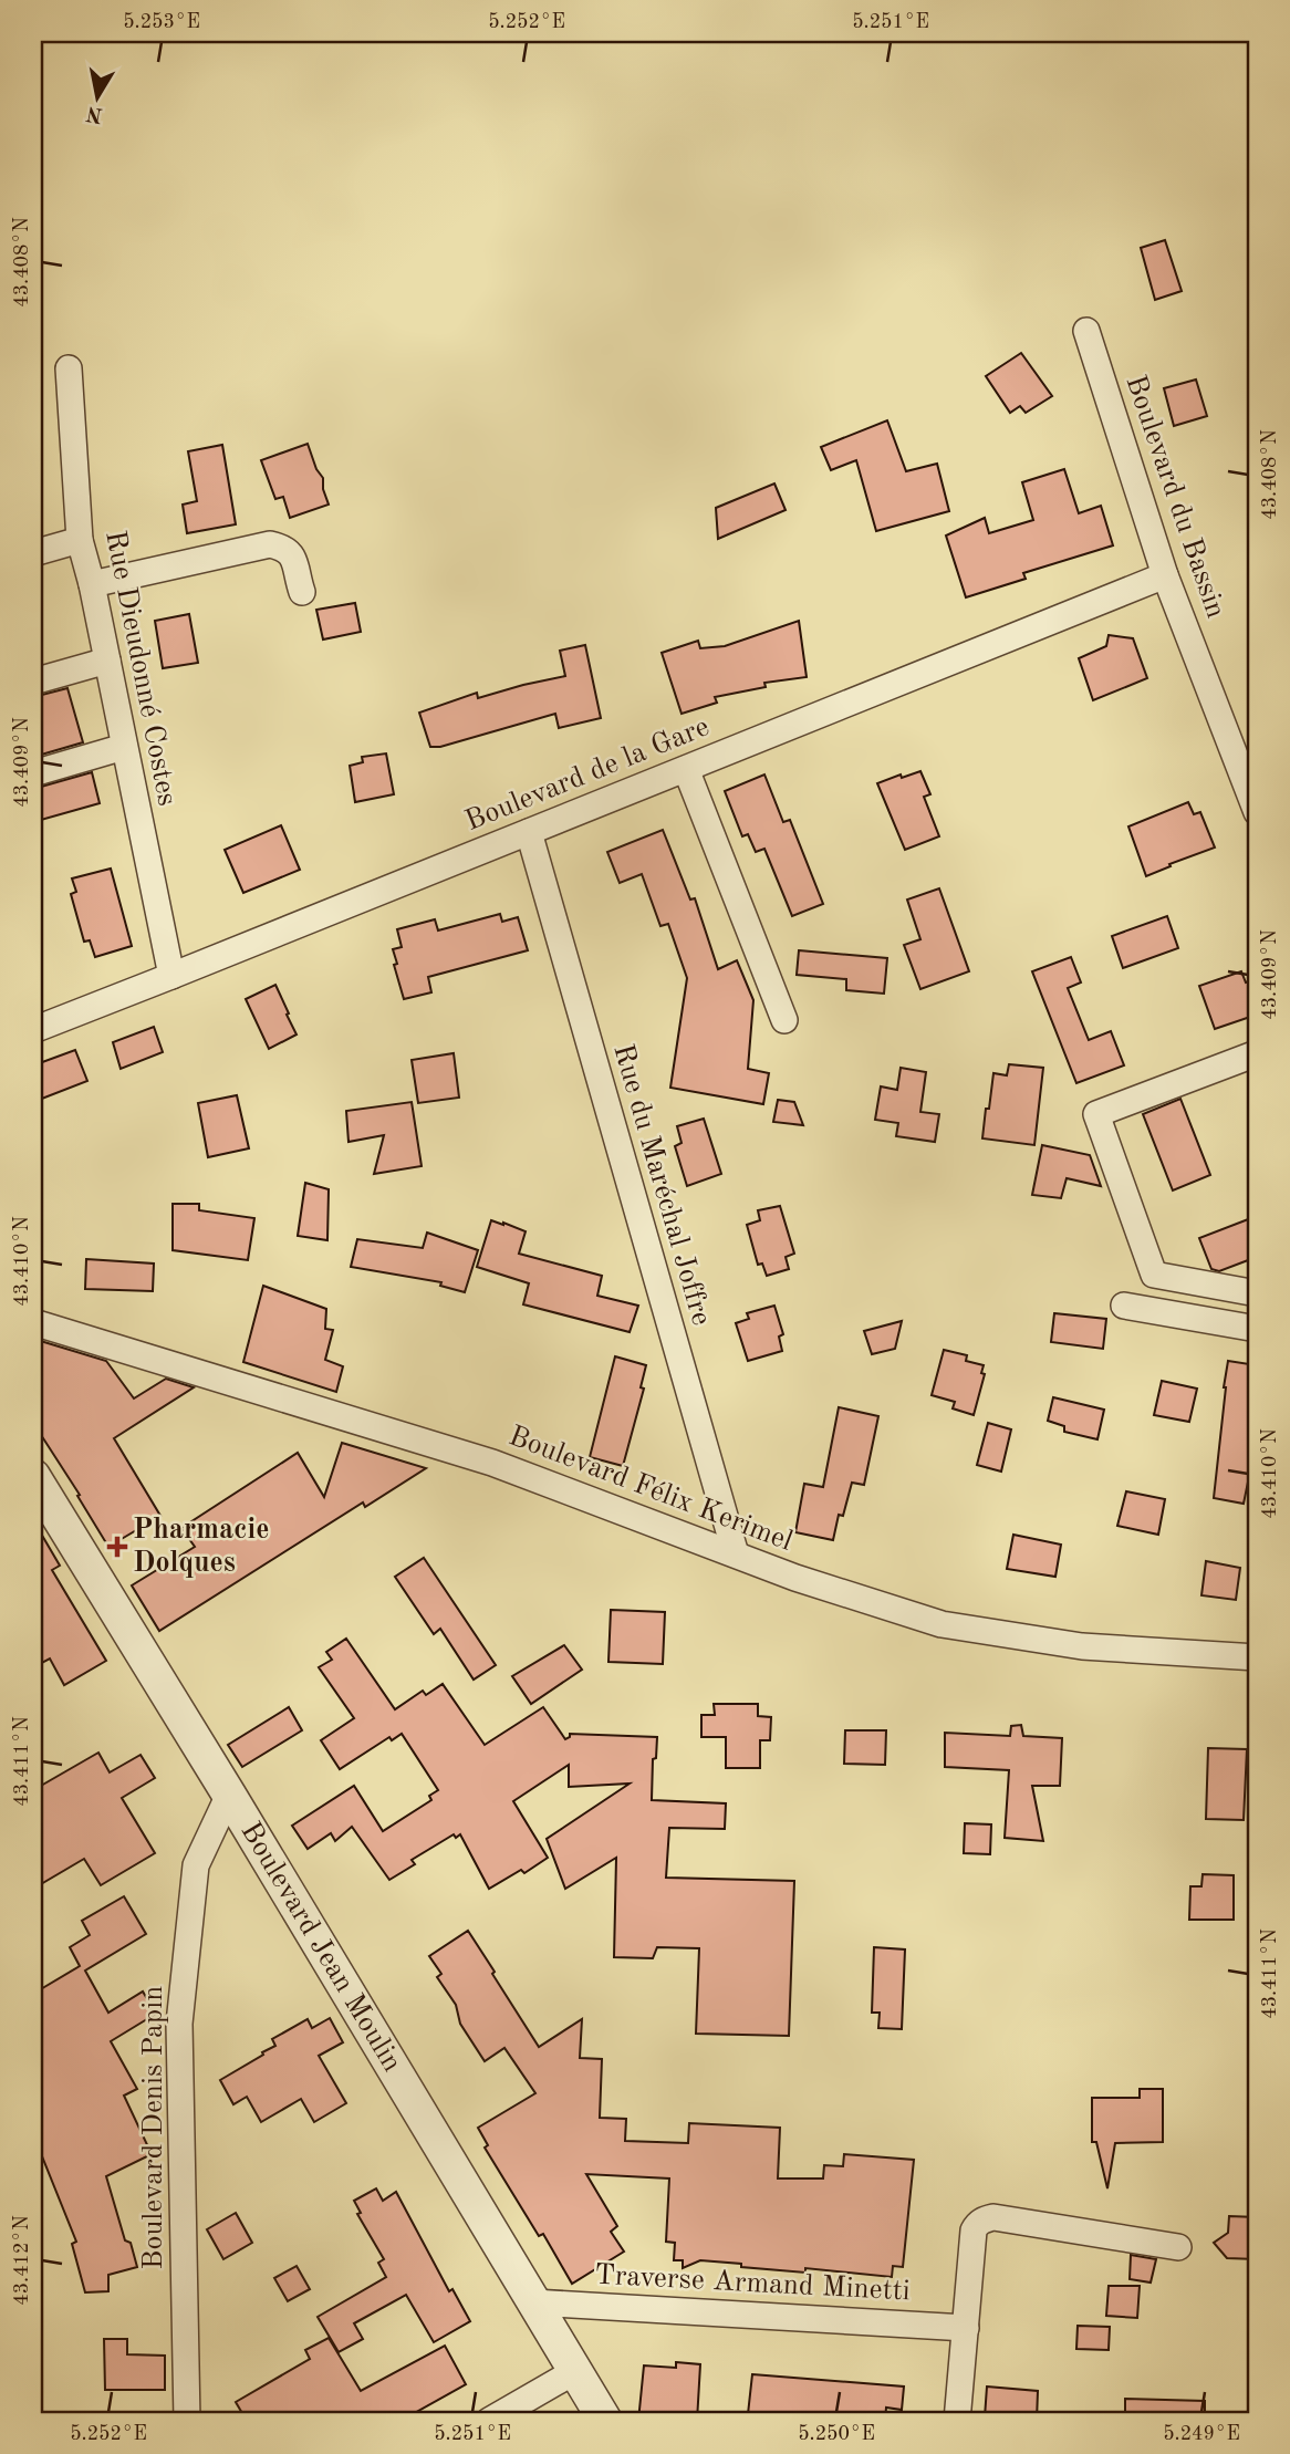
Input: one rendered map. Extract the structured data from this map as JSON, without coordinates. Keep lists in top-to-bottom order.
{
  "streets": {
    "street": [
      "Boulevard du Bassin",
      "Rue Dieudonné Costes",
      "Boulevard de la Gare",
      "Rue du Maréchal Joffre",
      "Boulevard Félix Kerimel",
      "Boulevard Jean Moulin",
      "Boulevard Denis Papin",
      "Traverse Armand Minetti"
    ]
  },
  "crossings": [
    ["Boulevard du Bassin", "Boulevard de la Gare"],
    ["Rue Dieudonné Costes", "Boulevard de la Gare"],
    ["Boulevard de la Gare", "Rue du Maréchal Joffre"],
    ["Rue du Maréchal Joffre", "Boulevard Félix Kerimel"],
    ["Boulevard Jean Moulin", "Boulevard Denis Papin"],
    ["Boulevard Jean Moulin", "Traverse Armand Minetti"]
  ],
  "places": {
    "health": ["Pharmacie Dolques"]
  },
  "north": "bottom",
  "coordinates": [
    "5.253°E",
    "5.252°E",
    "5.251°E",
    "43.408°N",
    "43.409°N",
    "43.410°N",
    "43.411°N",
    "43.412°N",
    "5.250°E",
    "5.249°E"
  ]
}
